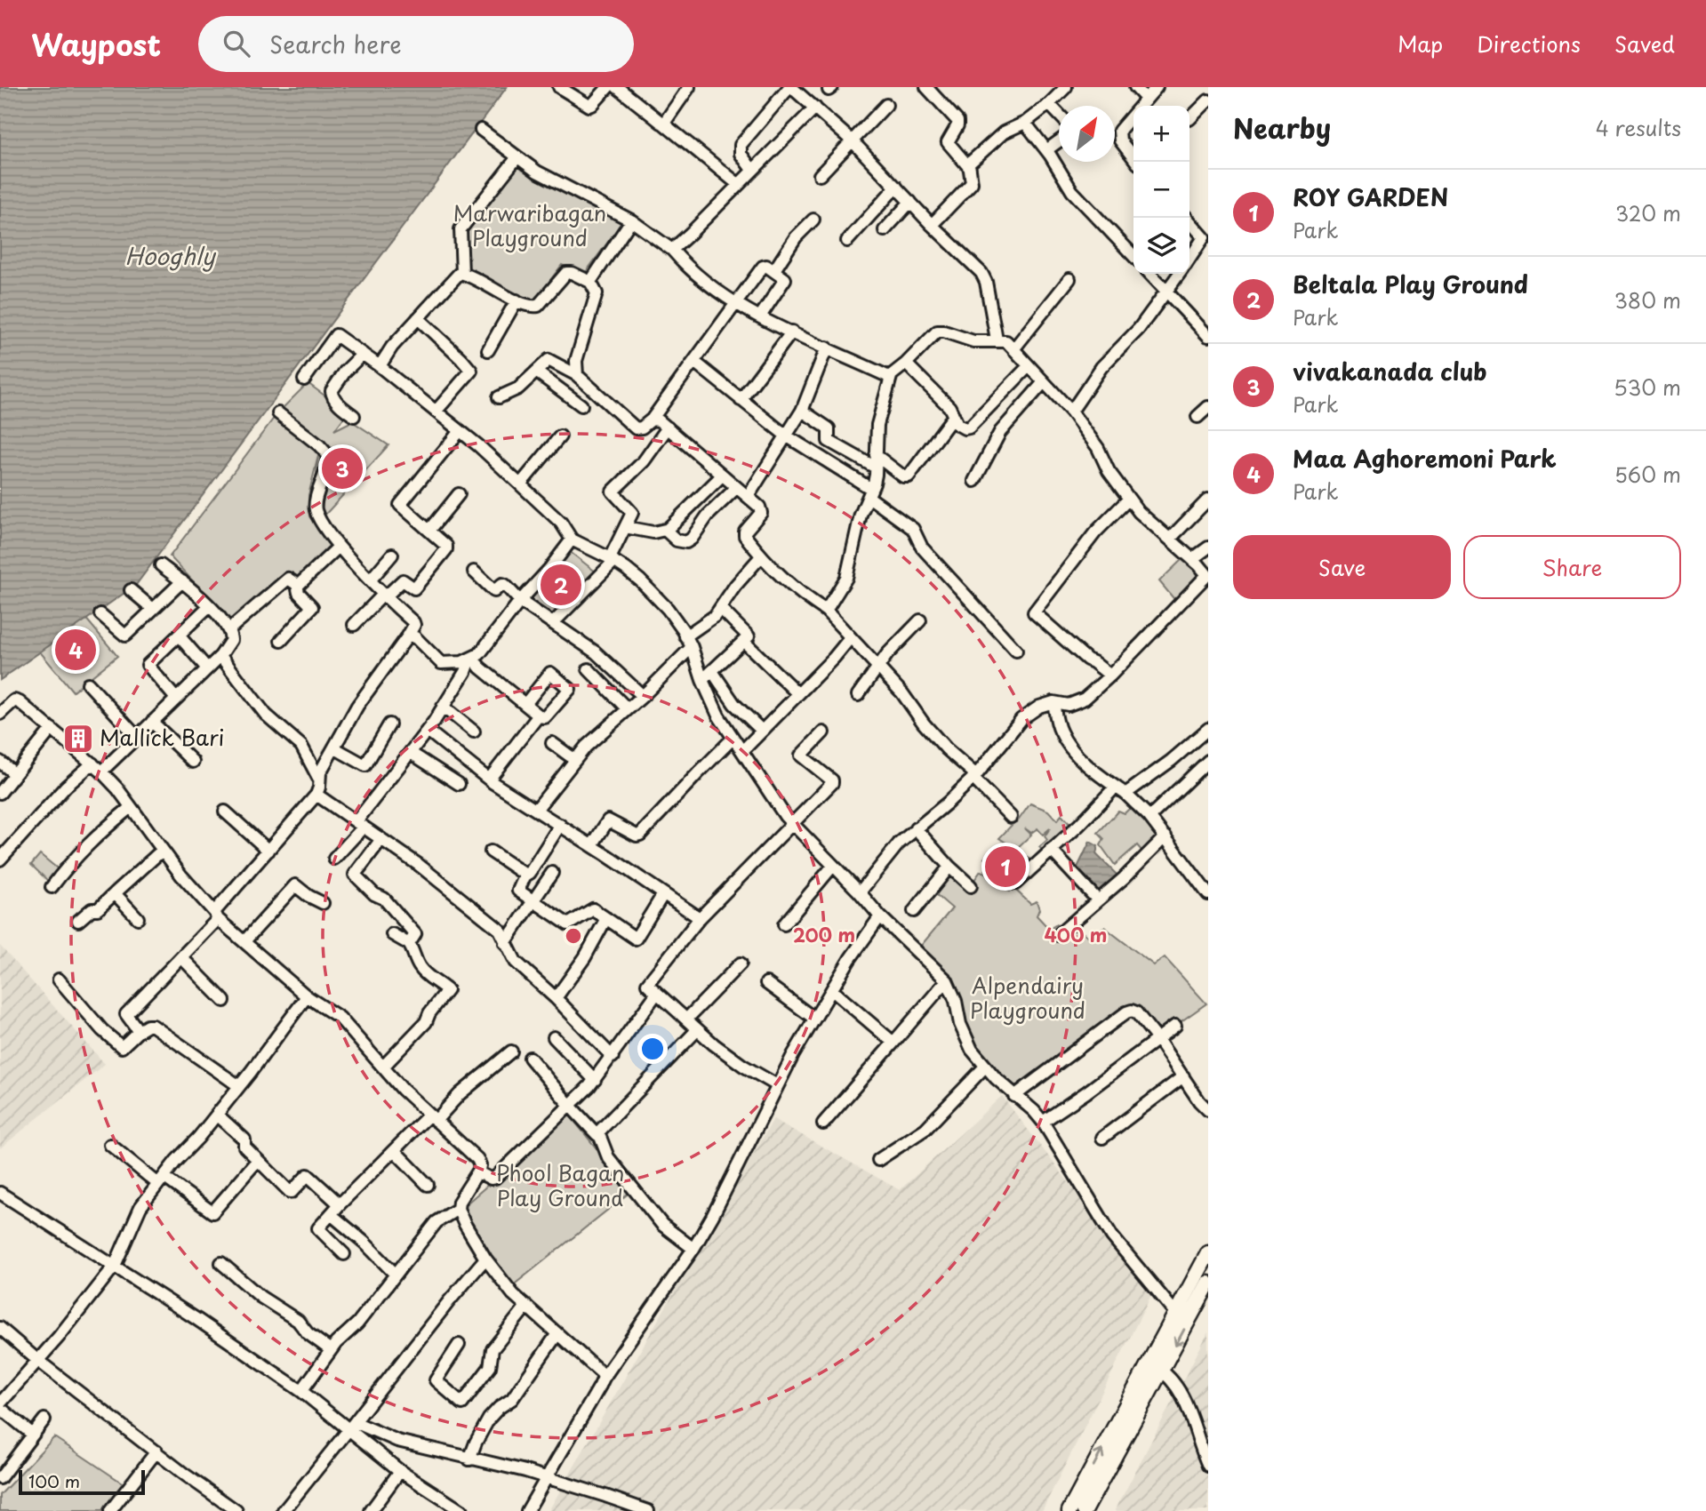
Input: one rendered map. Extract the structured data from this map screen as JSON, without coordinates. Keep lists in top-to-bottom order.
{
  "water": ["Hooghly"],
  "parks": ["Marwaribagan Playground", "Alpendairy Playground", "Phool Bagan Play Ground"],
  "places": {
    "building": ["Mallick Bari"]
  },
  "scale_bar": "100 m",
  "north": "top right",
  "page": {
    "header": "Waypost",
    "search": "Search here",
    "nav": ["Map", "Directions", "Saved"],
    "heading": ["Nearby", "4 results"],
    "map_buttons": ["+", "−"],
    "list": [
      {
        "mark": "1",
        "name": "ROY GARDEN",
        "note": "Park",
        "value": "320 m"
      },
      {
        "mark": "2",
        "name": "Beltala Play Ground",
        "note": "Park",
        "value": "380 m"
      },
      {
        "mark": "3",
        "name": "vivakanada club",
        "note": "Park",
        "value": "530 m"
      },
      {
        "mark": "4",
        "name": "Maa Aghoremoni Park",
        "note": "Park",
        "value": "560 m"
      }
    ],
    "pins": [
      "3",
      "2",
      "4",
      "1"
    ],
    "buttons": ["Save", "Share"],
    "scale": "100 m"
  },
  "rings": ["200 m", "400 m"]
}
